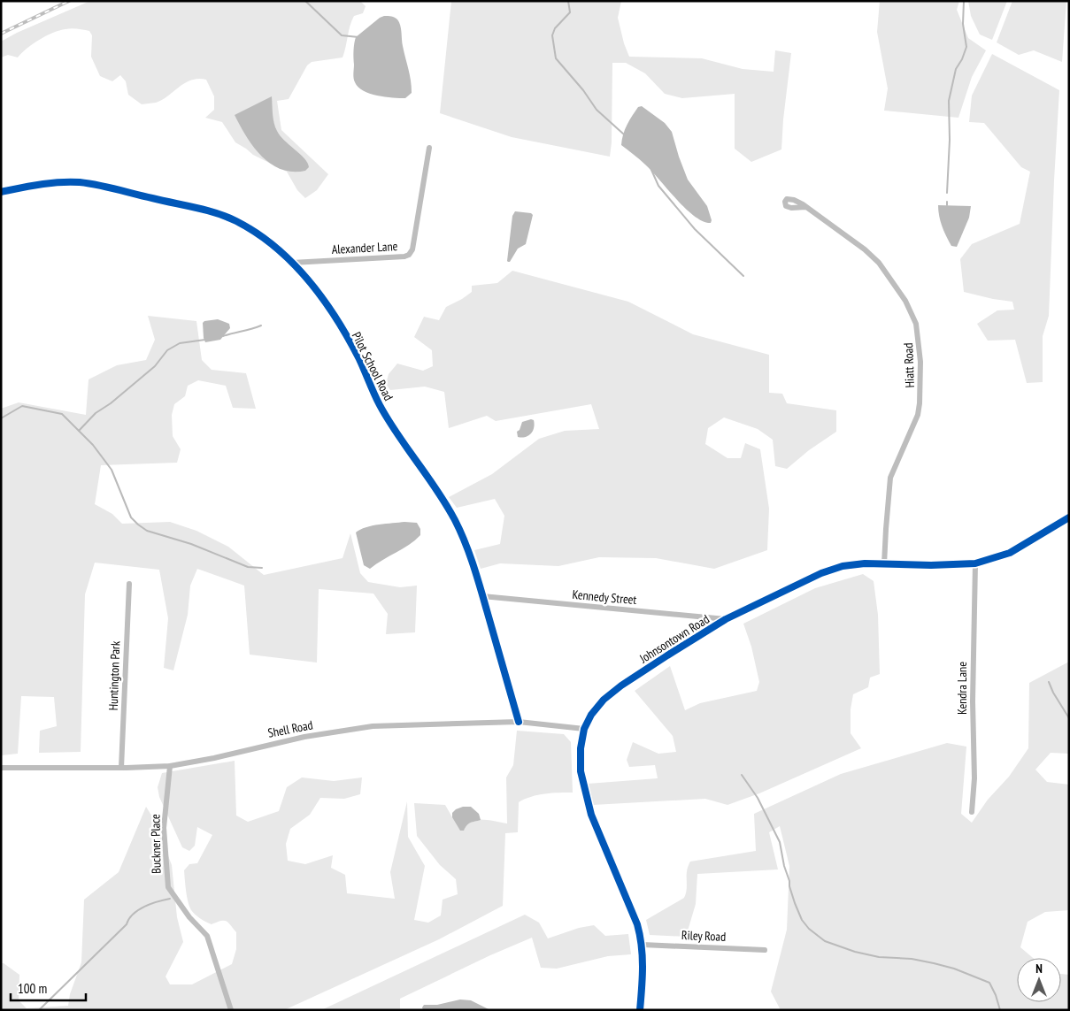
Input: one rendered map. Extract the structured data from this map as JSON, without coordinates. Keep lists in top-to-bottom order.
{
  "streets": {
    "street": [
      "Alexander Lane",
      "Hiatt Road",
      "Pilot School Road",
      "Kennedy Street",
      "Johnsontown Road",
      "Huntington Park",
      "Kendra Lane",
      "Shell Road",
      "Buckner Place",
      "Riley Road"
    ]
  },
  "crossings": [
    ["Alexander Lane", "Pilot School Road"],
    ["Hiatt Road", "Johnsontown Road"],
    ["Pilot School Road", "Kennedy Street"],
    ["Pilot School Road", "Shell Road"],
    ["Kennedy Street", "Johnsontown Road"],
    ["Johnsontown Road", "Kendra Lane"],
    ["Johnsontown Road", "Shell Road"],
    ["Johnsontown Road", "Riley Road"],
    ["Huntington Park", "Shell Road"],
    ["Shell Road", "Buckner Place"]
  ],
  "scale_bar": "100 m",
  "north": "top"
}
